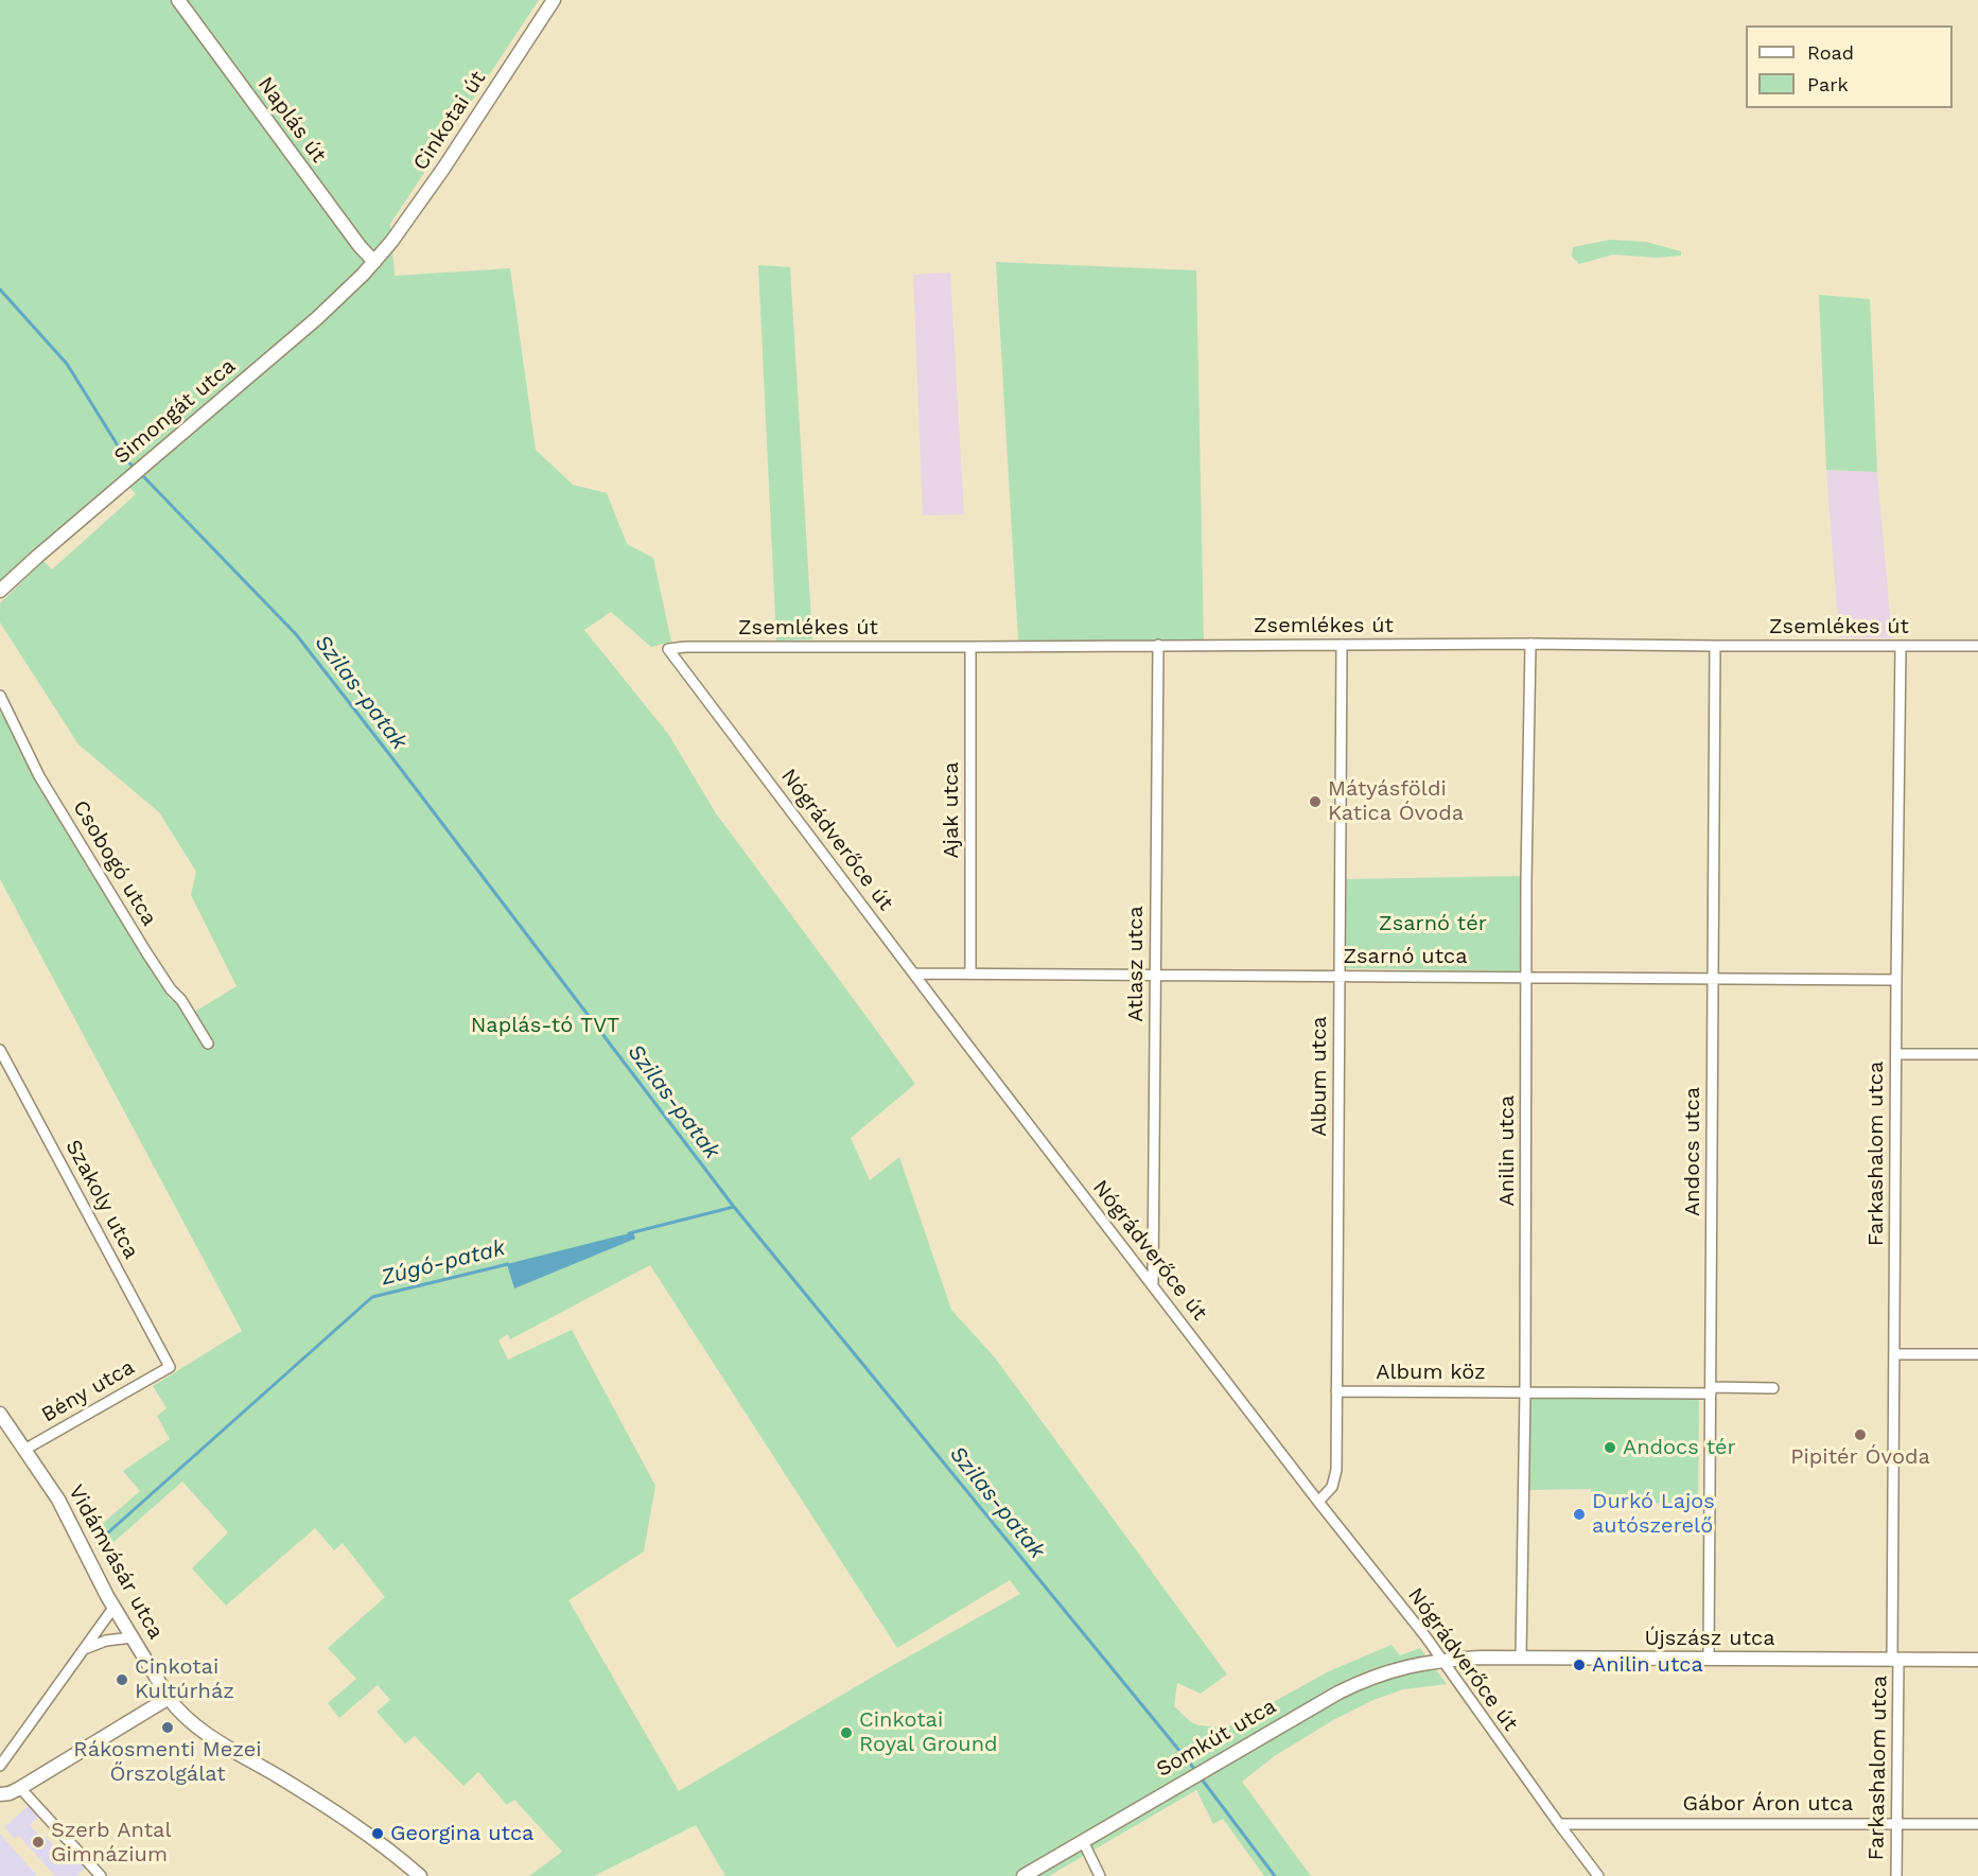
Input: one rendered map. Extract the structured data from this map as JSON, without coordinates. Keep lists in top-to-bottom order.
{
  "streets": {
    "street": [
      "Naplás út",
      "Cinkotai út",
      "Simongát utca",
      "Zsemlékes út",
      "Ajak utca",
      "Nógrádverőce út",
      "Csobogó utca",
      "Zsarnó utca",
      "Atlasz utca",
      "Album utca",
      "Anilin utca",
      "Andocs utca",
      "Farkashalom utca",
      "Szakoly utca",
      "Album köz",
      "Bény utca",
      "Vidámvásár utca",
      "Újszász utca",
      "Somkút utca",
      "Gábor Áron utca"
    ]
  },
  "crossings": [
    ["Naplás út", "Cinkotai út"],
    ["Naplás út", "Simongát utca"],
    ["Cinkotai út", "Simongát utca"],
    ["Zsemlékes út", "Ajak utca"],
    ["Zsemlékes út", "Nógrádverőce út"],
    ["Zsemlékes út", "Atlasz utca"],
    ["Zsemlékes út", "Album utca"],
    ["Zsemlékes út", "Anilin utca"],
    ["Zsemlékes út", "Andocs utca"],
    ["Zsemlékes út", "Farkashalom utca"],
    ["Ajak utca", "Zsarnó utca"],
    ["Nógrádverőce út", "Zsarnó utca"],
    ["Nógrádverőce út", "Atlasz utca"],
    ["Nógrádverőce út", "Album utca"],
    ["Nógrádverőce út", "Újszász utca"],
    ["Nógrádverőce út", "Somkút utca"],
    ["Nógrádverőce út", "Gábor Áron utca"],
    ["Zsarnó utca", "Atlasz utca"],
    ["Zsarnó utca", "Album utca"],
    ["Zsarnó utca", "Anilin utca"],
    ["Zsarnó utca", "Andocs utca"],
    ["Zsarnó utca", "Farkashalom utca"],
    ["Album utca", "Album köz"],
    ["Anilin utca", "Album köz"],
    ["Anilin utca", "Újszász utca"],
    ["Andocs utca", "Újszász utca"],
    ["Farkashalom utca", "Újszász utca"],
    ["Farkashalom utca", "Gábor Áron utca"],
    ["Szakoly utca", "Bény utca"],
    ["Bény utca", "Vidámvásár utca"],
    ["Újszász utca", "Somkút utca"]
  ],
  "water": ["Szilas-patak", "Zúgó-patak"],
  "parks": ["Zsarnó tér", "Naplás-tó TVT"],
  "places": [
    "Mátyásföldi Katica Óvoda",
    "Pipitér Óvoda",
    "Andocs tér",
    "Durkó Lajos autószerelő",
    "Anilin utca",
    "Cinkotai Kultúrház",
    "Rákosmenti Mezei Őrszolgálat",
    "Cinkotai Royal Ground",
    "Georgina utca",
    "Szerb Antal Gimnázium"
  ],
  "legend": ["Road", "Park"]
}
